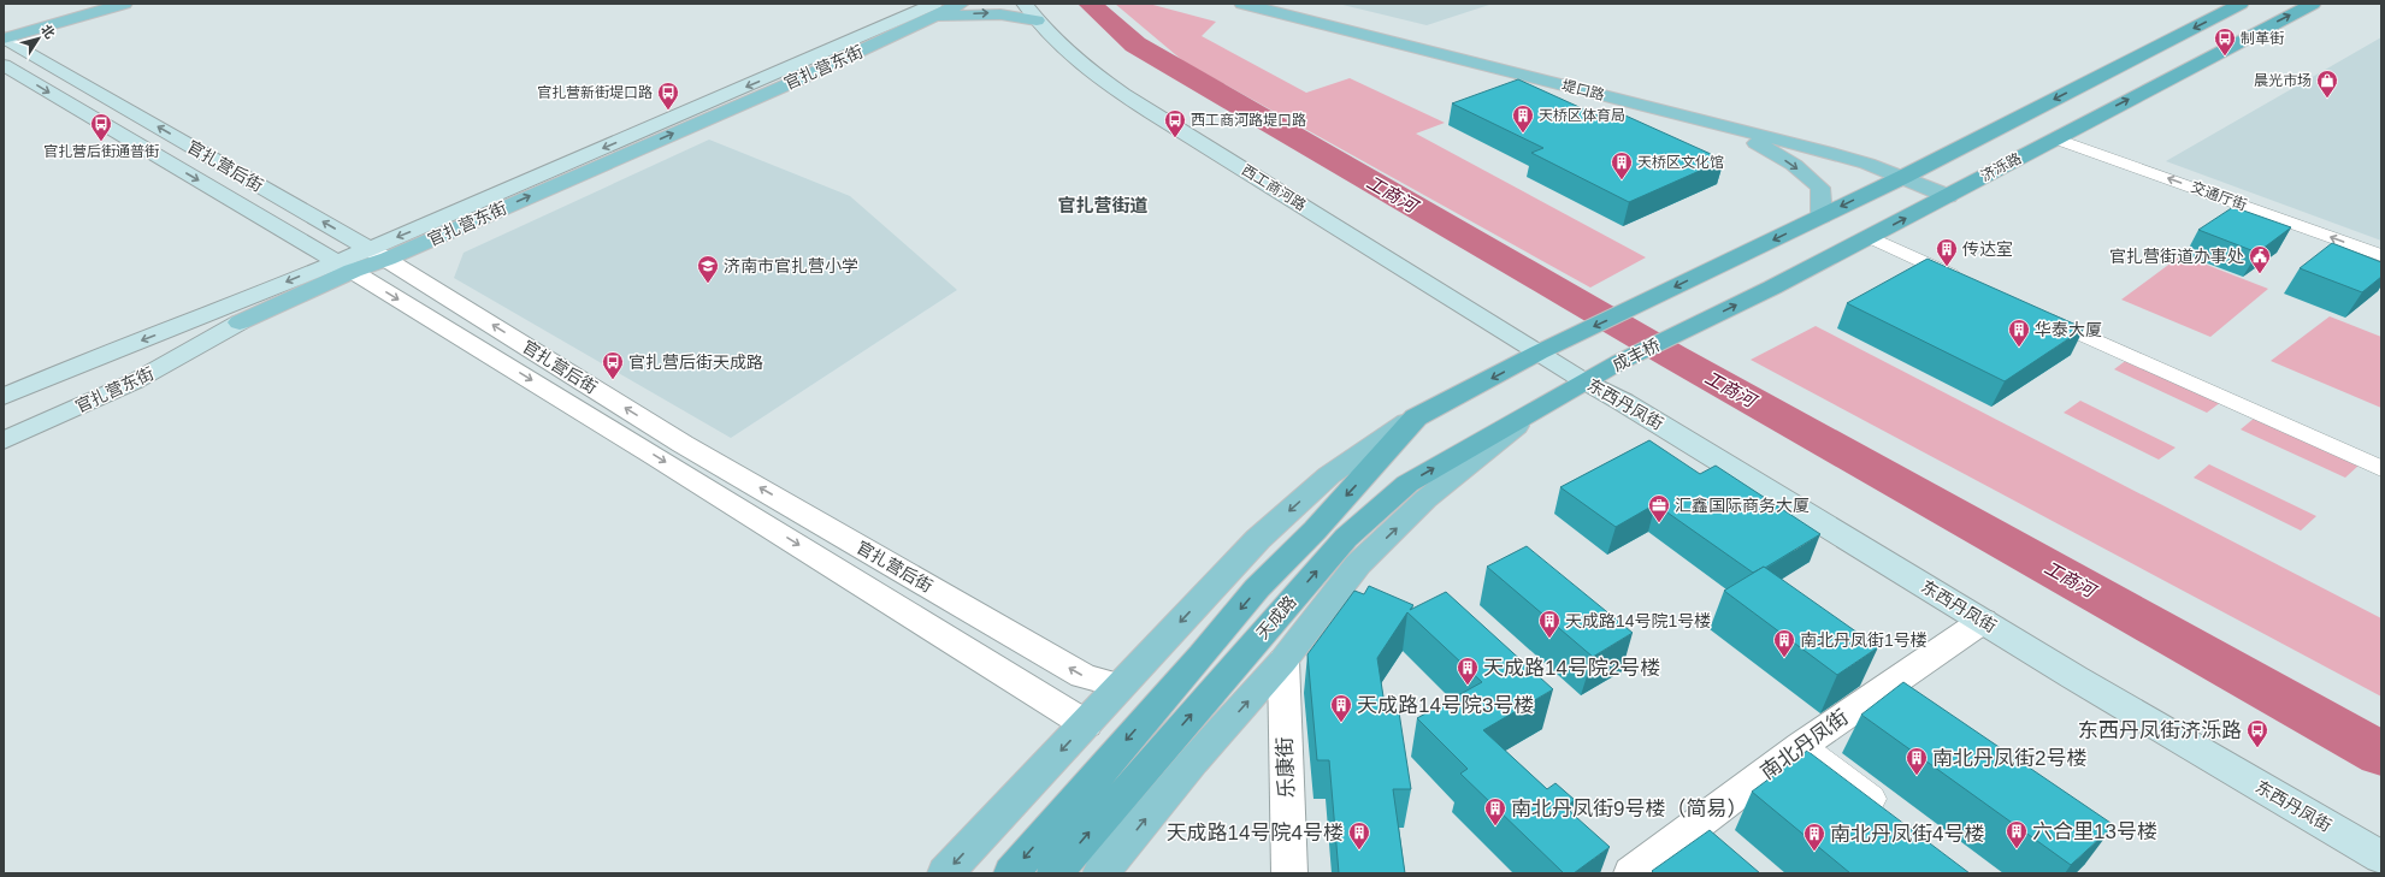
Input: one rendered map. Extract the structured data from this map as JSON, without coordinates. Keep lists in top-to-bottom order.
{
  "streets": {
    "highway": ["济泺路", "成丰桥", "天成路"],
    "main road": [
      "官扎营东街",
      "堤口路",
      "官扎营后街",
      "西工商河路",
      "东西丹凤街"
    ],
    "street": ["交通厅街", "南北丹凤街", "乐康街"]
  },
  "crossings": [
    ["官扎营东街", "官扎营后街"],
    ["官扎营东街", "西工商河路"],
    ["堤口路", "济泺路"],
    ["官扎营后街", "天成路"],
    ["济泺路", "交通厅街"],
    ["济泺路", "成丰桥"],
    ["西工商河路", "东西丹凤街"],
    ["西工商河路", "天成路"],
    ["成丰桥", "东西丹凤街"],
    ["成丰桥", "天成路"],
    ["东西丹凤街", "天成路"],
    ["东西丹凤街", "南北丹凤街"],
    ["天成路", "乐康街"]
  ],
  "districts": ["官扎营街道"],
  "water": ["工商河"],
  "places": {
    "bus stop": [
      "制革街",
      "官扎营新街堤口路",
      "西工商河路堤口路",
      "官扎营后街通普街",
      "官扎营后街天成路",
      "东西丹凤街济泺路"
    ],
    "shop": ["晨光市场"],
    "building": [
      "天桥区体育局",
      "天桥区文化馆",
      "传达室",
      "华泰大厦",
      "天成路14号院1号楼",
      "南北丹凤街1号楼",
      "天成路14号院2号楼",
      "天成路14号院3号楼",
      "南北丹凤街2号楼",
      "南北丹凤街9号楼（简易）",
      "六合里13号楼",
      "天成路14号院4号楼",
      "南北丹凤街4号楼"
    ],
    "public building": ["官扎营街道办事处"],
    "school or university": ["济南市官扎营小学"],
    "office": ["汇鑫国际商务大厦"]
  },
  "north": "top right"
}
